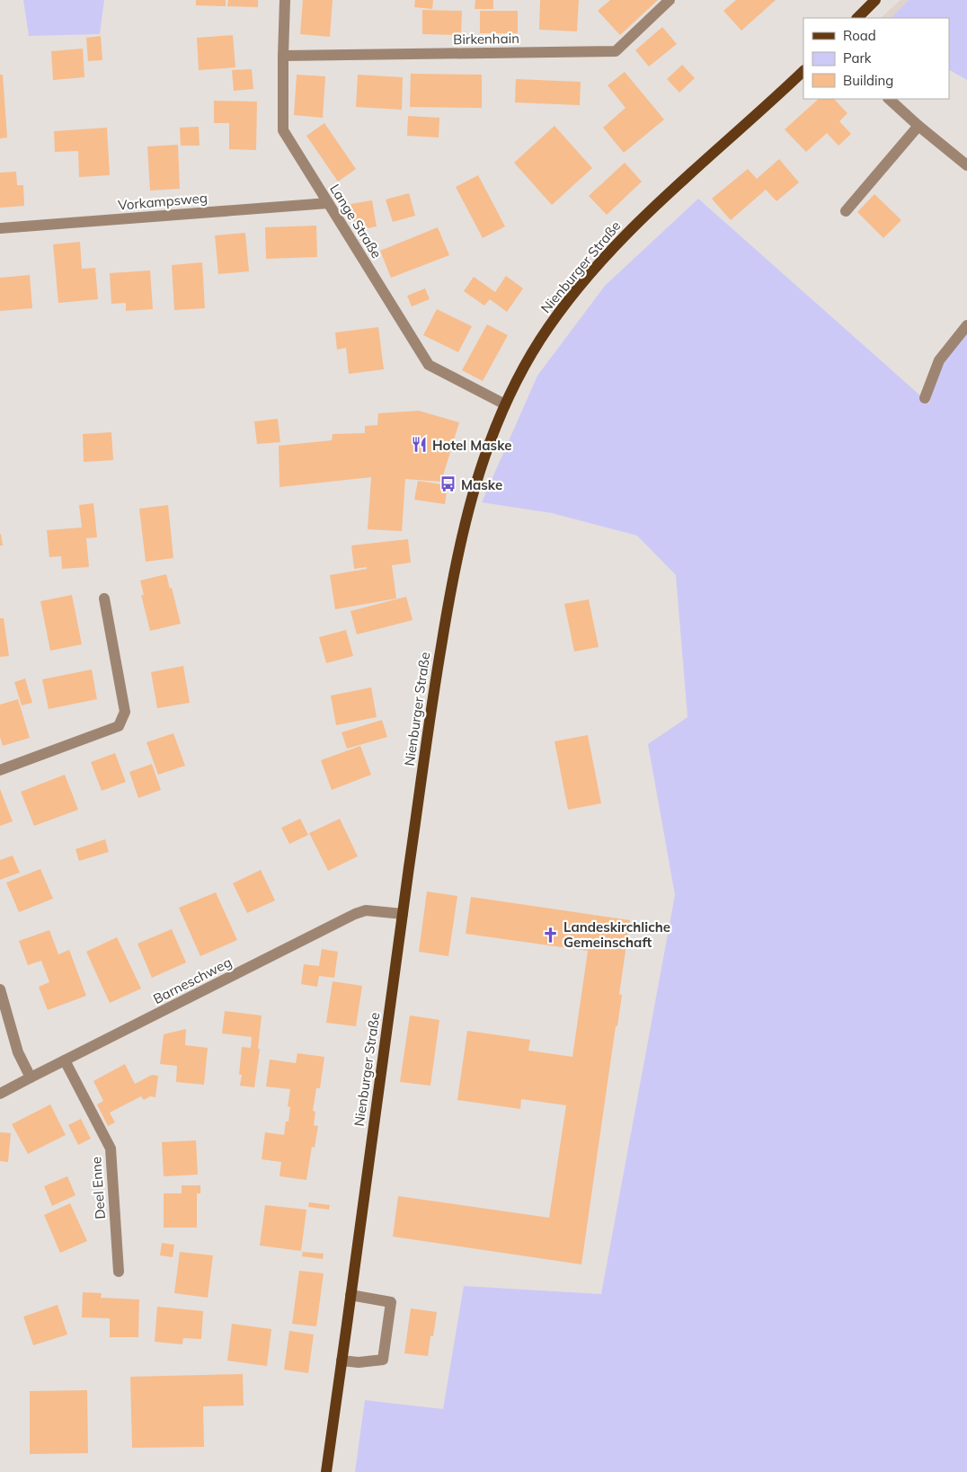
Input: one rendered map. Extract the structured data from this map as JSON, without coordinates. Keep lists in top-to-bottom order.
{
  "streets": {
    "main road": ["Nienburger Straße"],
    "street": [
      "Birkenhain",
      "Vorkampsweg",
      "Lange Straße",
      "Barneschweg",
      "Deel Enne"
    ]
  },
  "crossings": [
    ["Birkenhain", "Lange Straße"],
    ["Vorkampsweg", "Lange Straße"],
    ["Lange Straße", "Nienburger Straße"],
    ["Nienburger Straße", "Barneschweg"],
    ["Barneschweg", "Deel Enne"]
  ],
  "places": {
    "restaurant": ["Hotel Maske"],
    "bus stop": ["Maske"],
    "church": ["Landeskirchliche Gemeinschaft"]
  },
  "legend": ["Road", "Park", "Building"]
}
